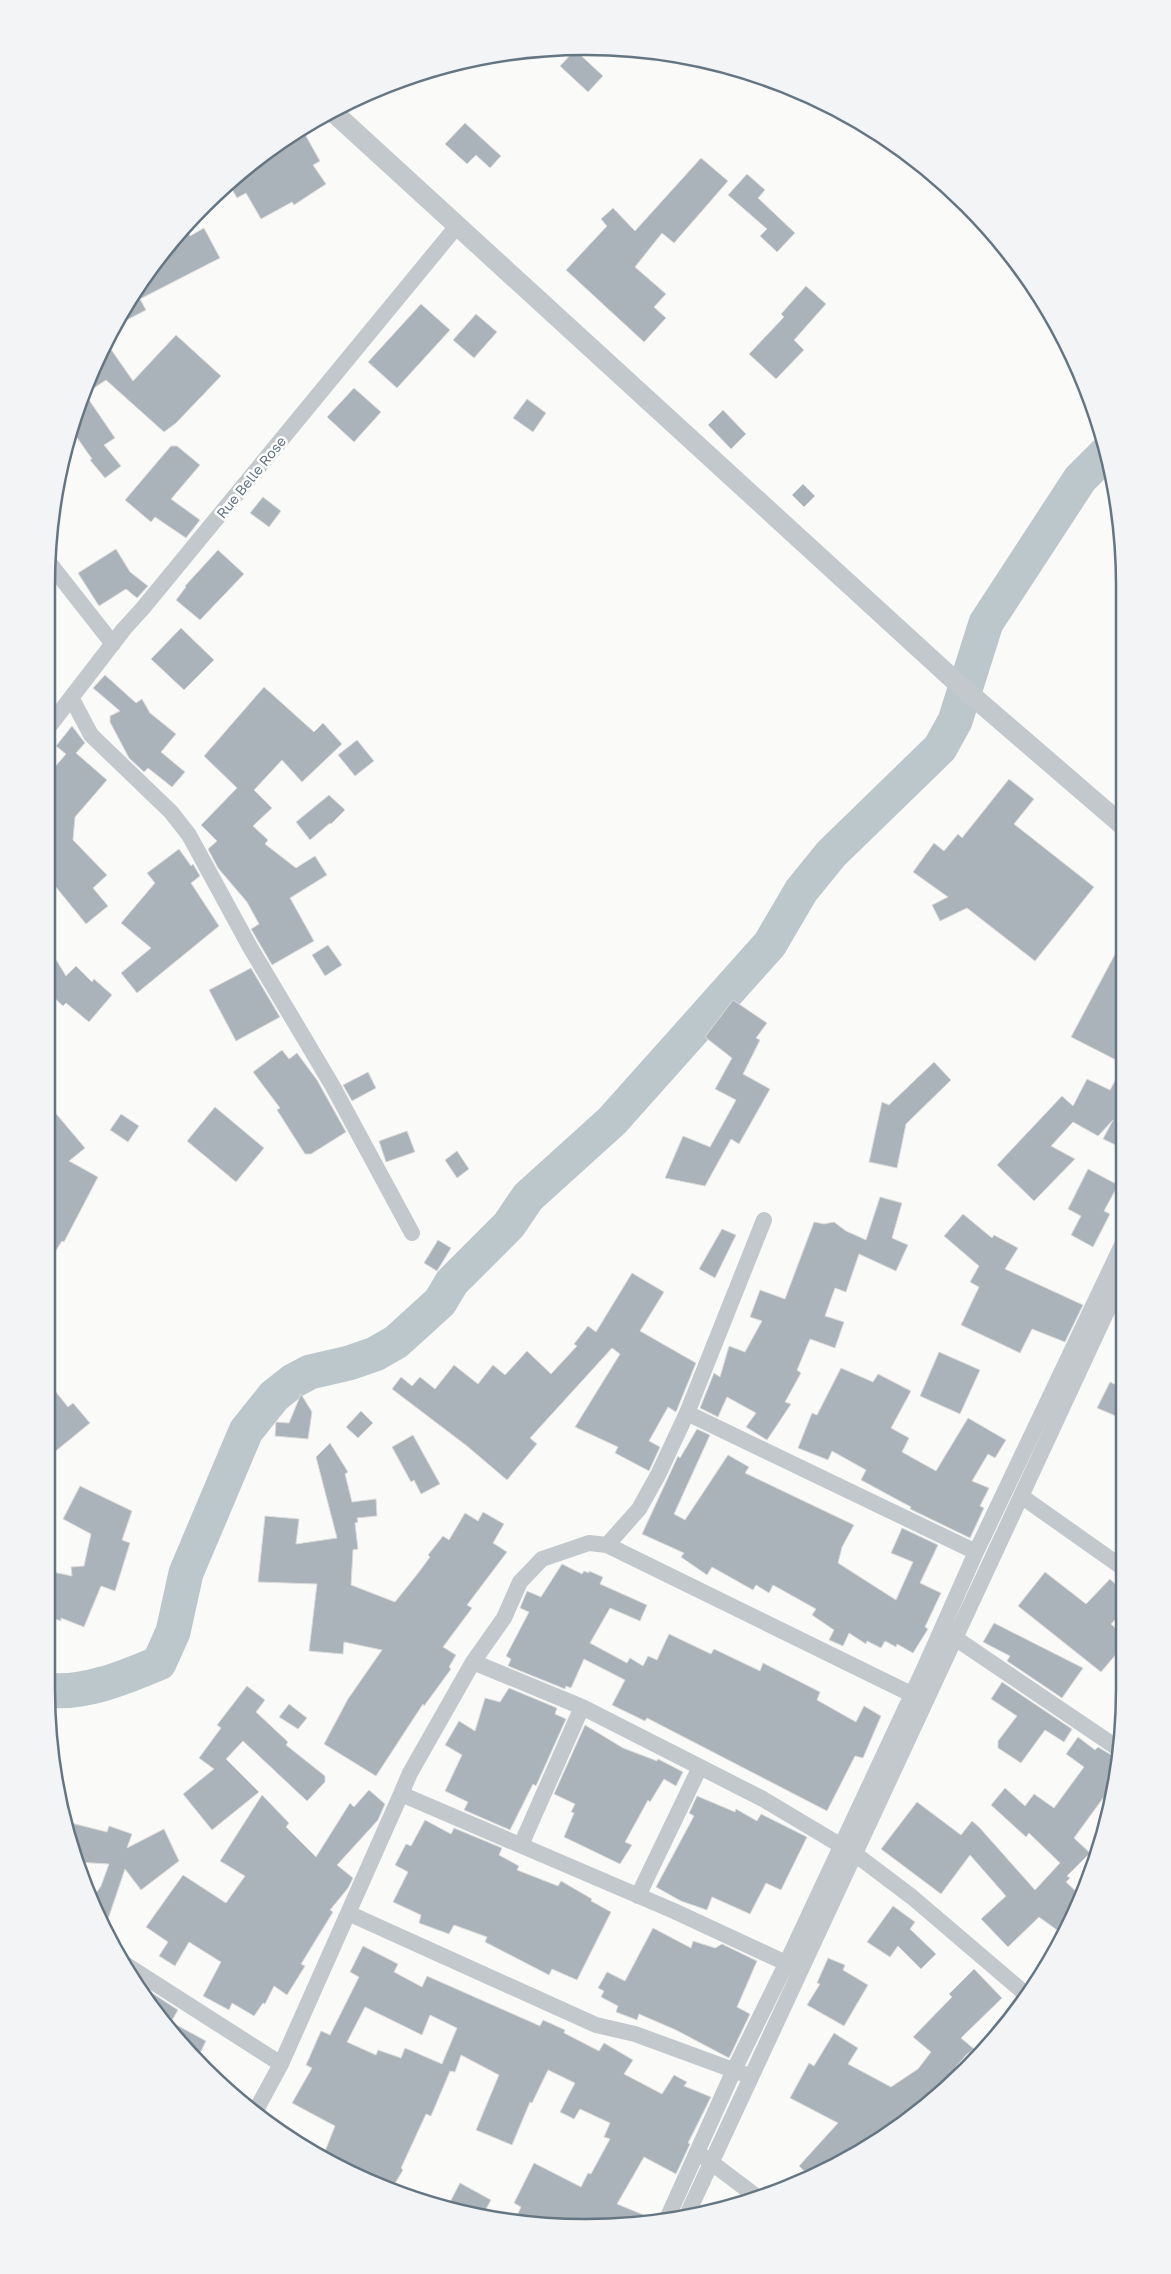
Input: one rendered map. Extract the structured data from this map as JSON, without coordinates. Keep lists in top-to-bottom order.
{
  "streets": {
    "street": ["Rue Belle Rose"]
  }
}
